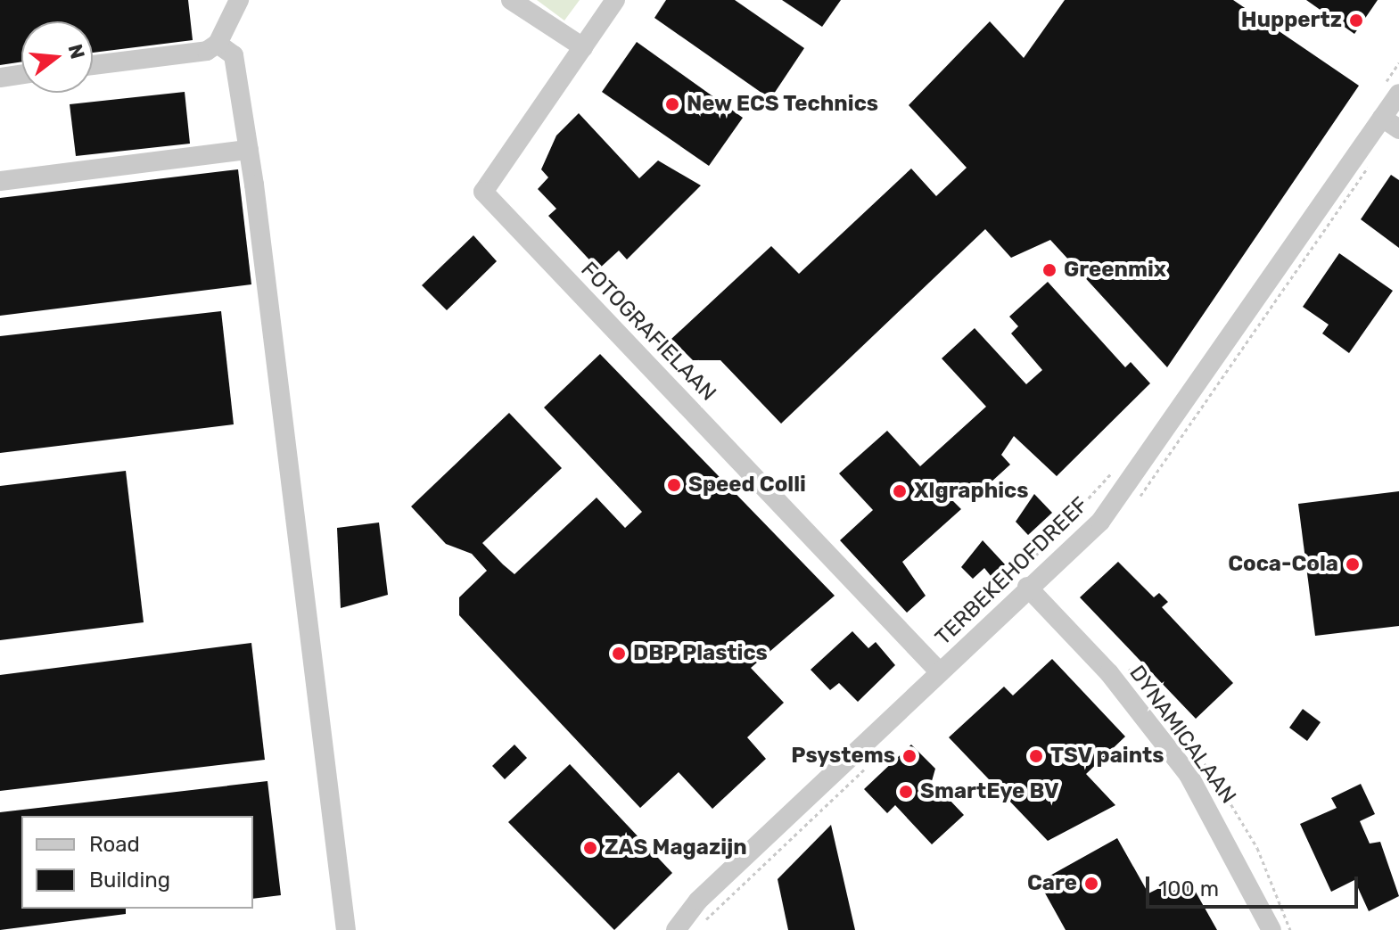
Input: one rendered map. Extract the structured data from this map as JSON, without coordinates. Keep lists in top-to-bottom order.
{
  "streets": {
    "street": ["FOTOGRAFIELAAN", "TERBEKEHOFDREEF", "DYNAMICALAAN"]
  },
  "crossings": [
    ["FOTOGRAFIELAAN", "TERBEKEHOFDREEF"],
    ["TERBEKEHOFDREEF", "DYNAMICALAAN"]
  ],
  "places": [
    "Huppertz",
    "New ECS Technics",
    "Greenmix",
    "Speed Colli",
    "Xlgraphics",
    "Coca-Cola",
    "DBP Plastics",
    "Psystems",
    "TSV paints",
    "SmartEye BV",
    "ZAS Magazijn",
    "Care"
  ],
  "legend": ["Road", "Building"],
  "scale_bar": "100 m",
  "north": "right"
}
